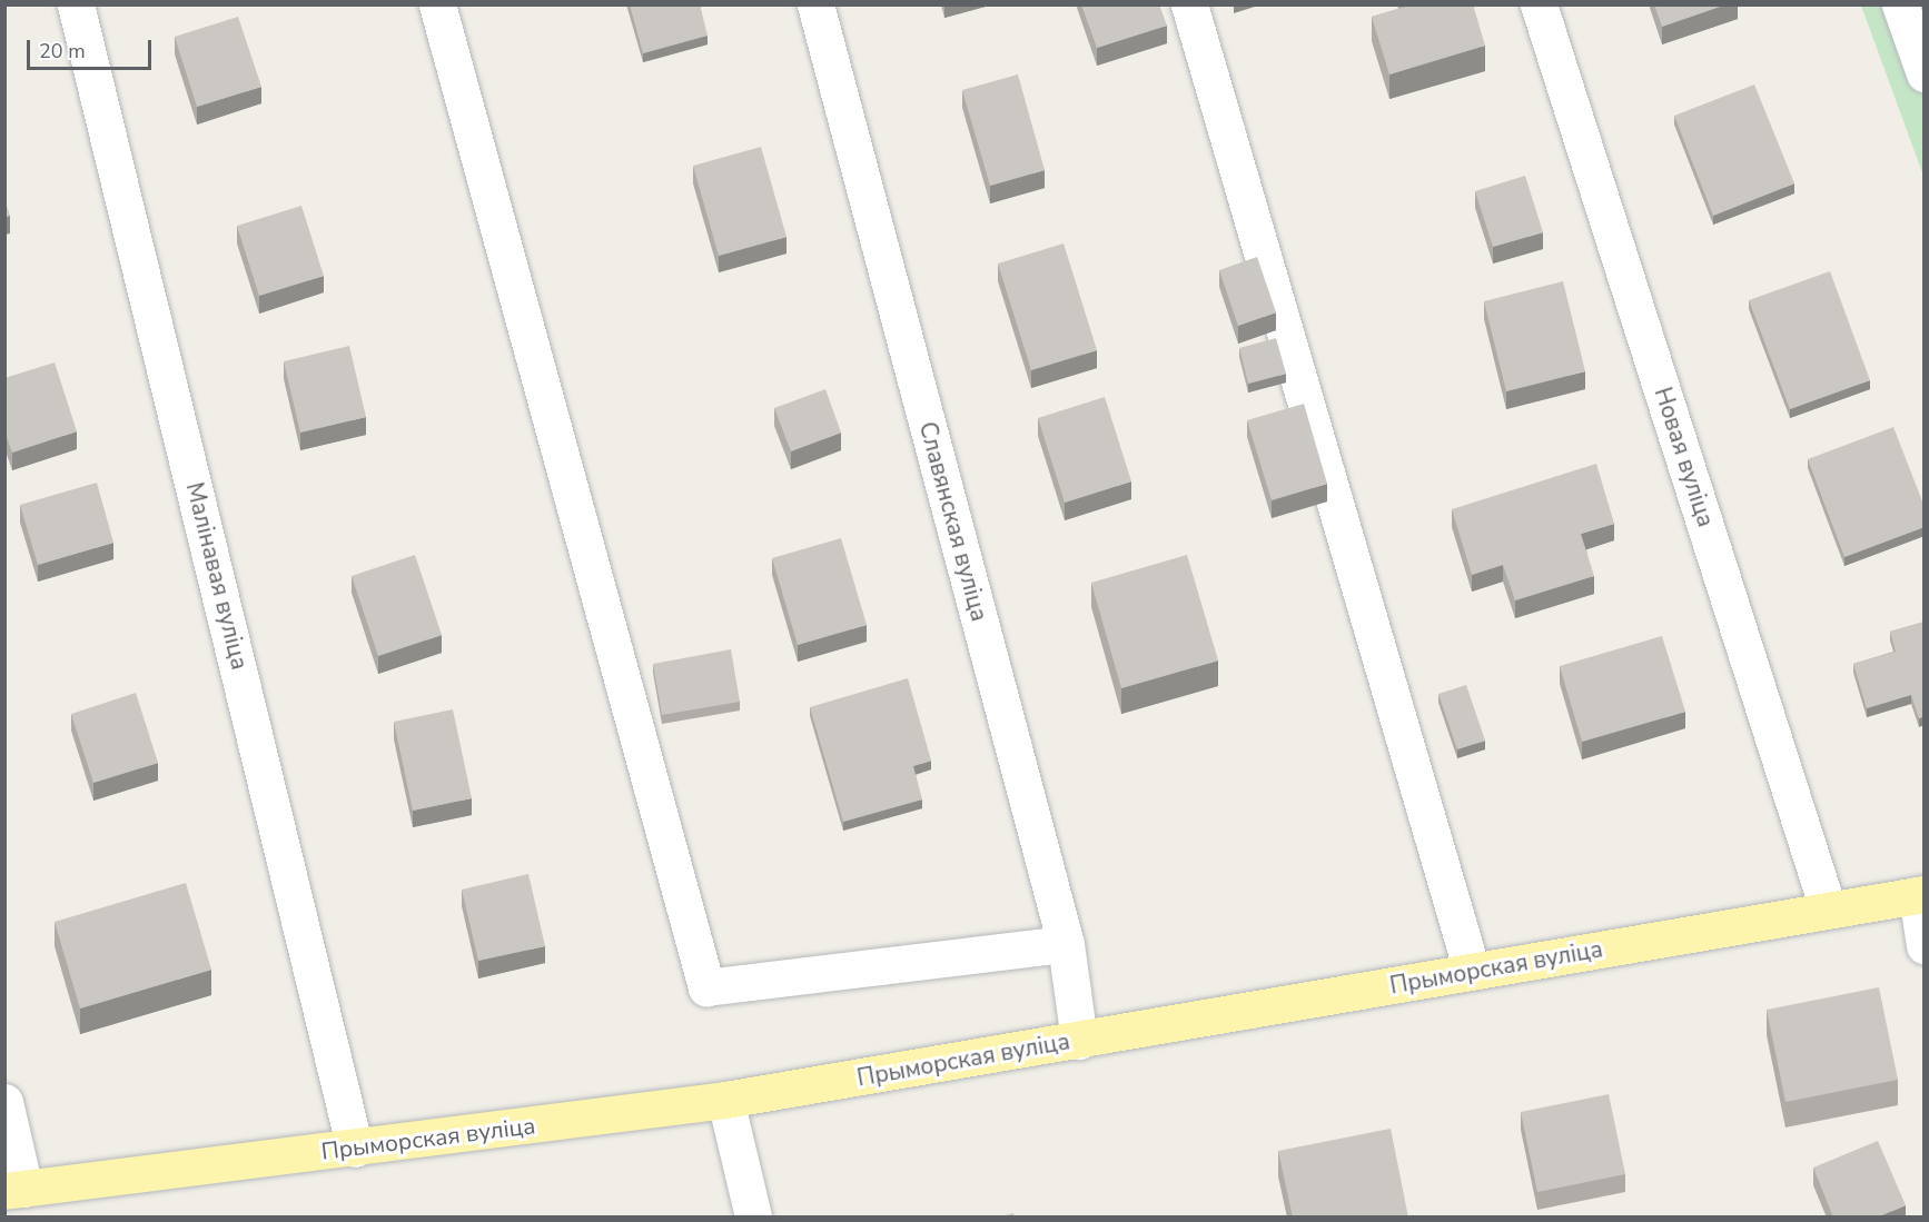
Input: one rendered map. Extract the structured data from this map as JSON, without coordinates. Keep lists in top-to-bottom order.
{
  "streets": {
    "main road": ["Прыморская вуліца"],
    "street": ["Новая вуліца", "Славянская вуліца", "Малінавая вуліца"]
  },
  "crossings": [
    ["Новая вуліца", "Прыморская вуліца"],
    ["Славянская вуліца", "Прыморская вуліца"],
    ["Малінавая вуліца", "Прыморская вуліца"]
  ],
  "scale_bar": "20 m"
}
